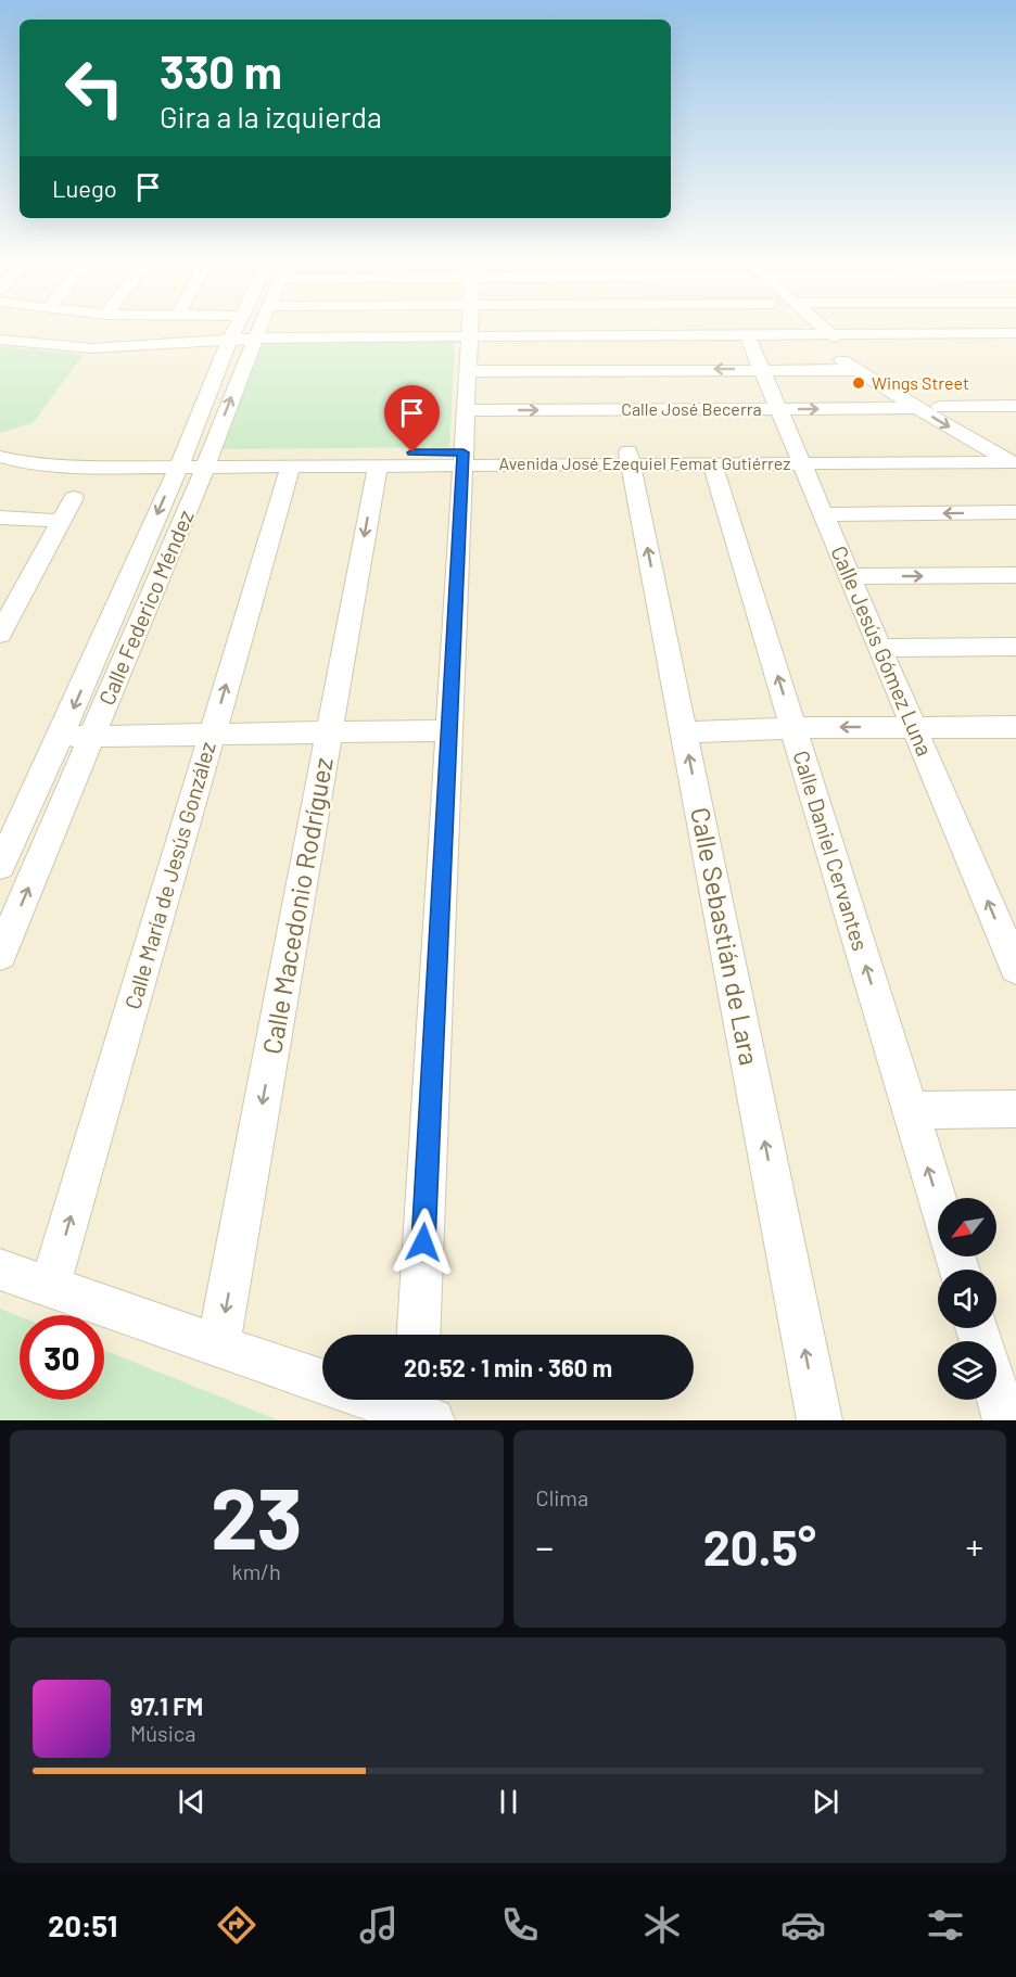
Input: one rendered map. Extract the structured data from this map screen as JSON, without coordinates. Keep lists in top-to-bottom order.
{
  "streets": {
    "street": [
      "Calle José Becerra",
      "Avenida José Ezequiel Femat Gutiérrez",
      "Calle Federico Méndez",
      "Calle Jesús Gómez Luna",
      "Calle Daniel Cervantes",
      "Calle María de Jesús González",
      "Calle Macedonio Rodríguez",
      "Calle Sebastián de Lara"
    ]
  },
  "crossings": [
    ["Calle José Becerra", "Calle Jesús Gómez Luna"],
    ["Avenida José Ezequiel Femat Gutiérrez", "Calle Federico Méndez"],
    ["Avenida José Ezequiel Femat Gutiérrez", "Calle Jesús Gómez Luna"],
    ["Avenida José Ezequiel Femat Gutiérrez", "Calle Daniel Cervantes"],
    ["Avenida José Ezequiel Femat Gutiérrez", "Calle María de Jesús González"],
    ["Avenida José Ezequiel Femat Gutiérrez", "Calle Macedonio Rodríguez"],
    ["Avenida José Ezequiel Femat Gutiérrez", "Calle Sebastián de Lara"]
  ],
  "one_way": ["Calle Jesús Gómez Luna", "Calle Daniel Cervantes", "Calle Sebastián de Lara"],
  "places": ["Wings Street"],
  "north": "bottom left",
  "page": {
    "turn": ["330 m", "Gira a la izquierda"],
    "then": "Luego",
    "limit": "30",
    "trip": "20:52 · 1 min · 360 m",
    "tile": [
      ["23", "km/h"],
      "Clima"
    ],
    "heat": ["−", "20.5°", "+"],
    "song": ["97.1 FM", "Música"],
    "tabs": "20:51"
  }
}
